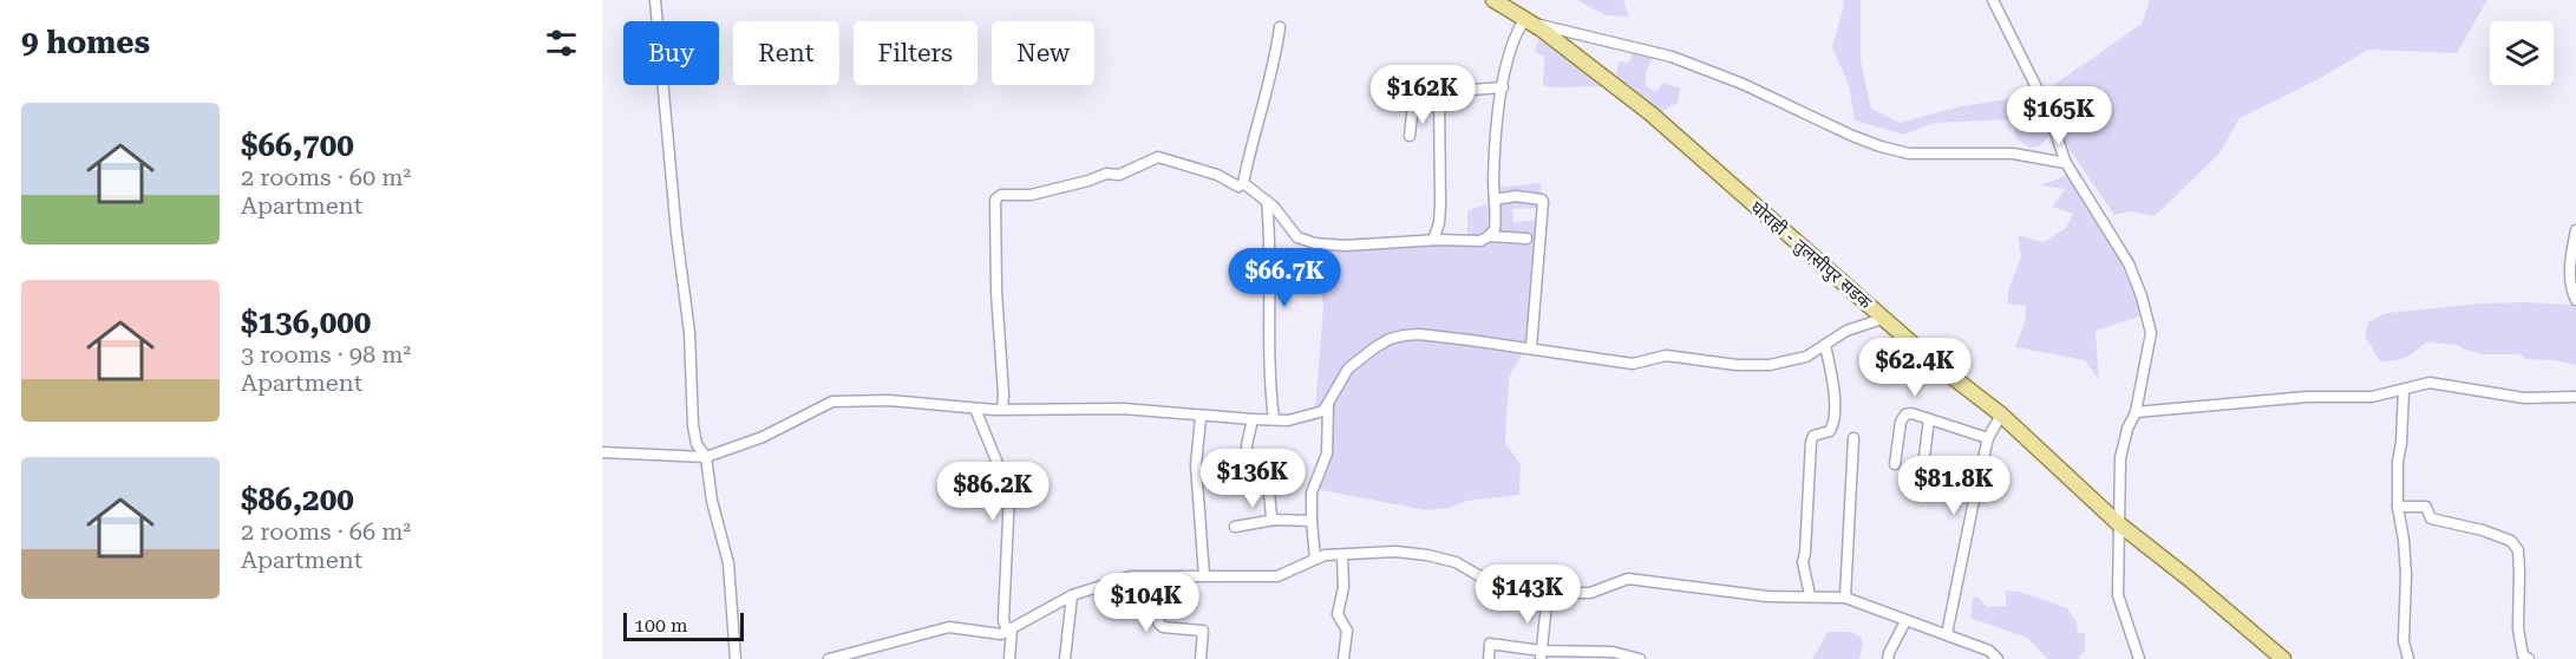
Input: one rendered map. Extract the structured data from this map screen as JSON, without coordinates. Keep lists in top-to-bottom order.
{
  "streets": {
    "main road": ["घोराही - तुलसीपुर सडक"]
  },
  "scale_bar": "100 m",
  "page": {
    "heading": "9 homes",
    "chip": [
      "Buy",
      "Rent",
      "Filters",
      "New"
    ],
    "price": [
      "$162K",
      "$165K",
      "$66.7K",
      "$62.4K",
      "$136K",
      "$81.8K",
      "$86.2K",
      "$143K",
      "$104K"
    ],
    "list": [
      {
        "name": "$66,700",
        "note": "2 rooms · 60 m² · Apartment"
      },
      {
        "name": "$136,000",
        "note": "3 rooms · 98 m² · Apartment"
      },
      {
        "name": "$86,200",
        "note": "2 rooms · 66 m² · Apartment"
      }
    ],
    "scale": "100 m"
  }
}
